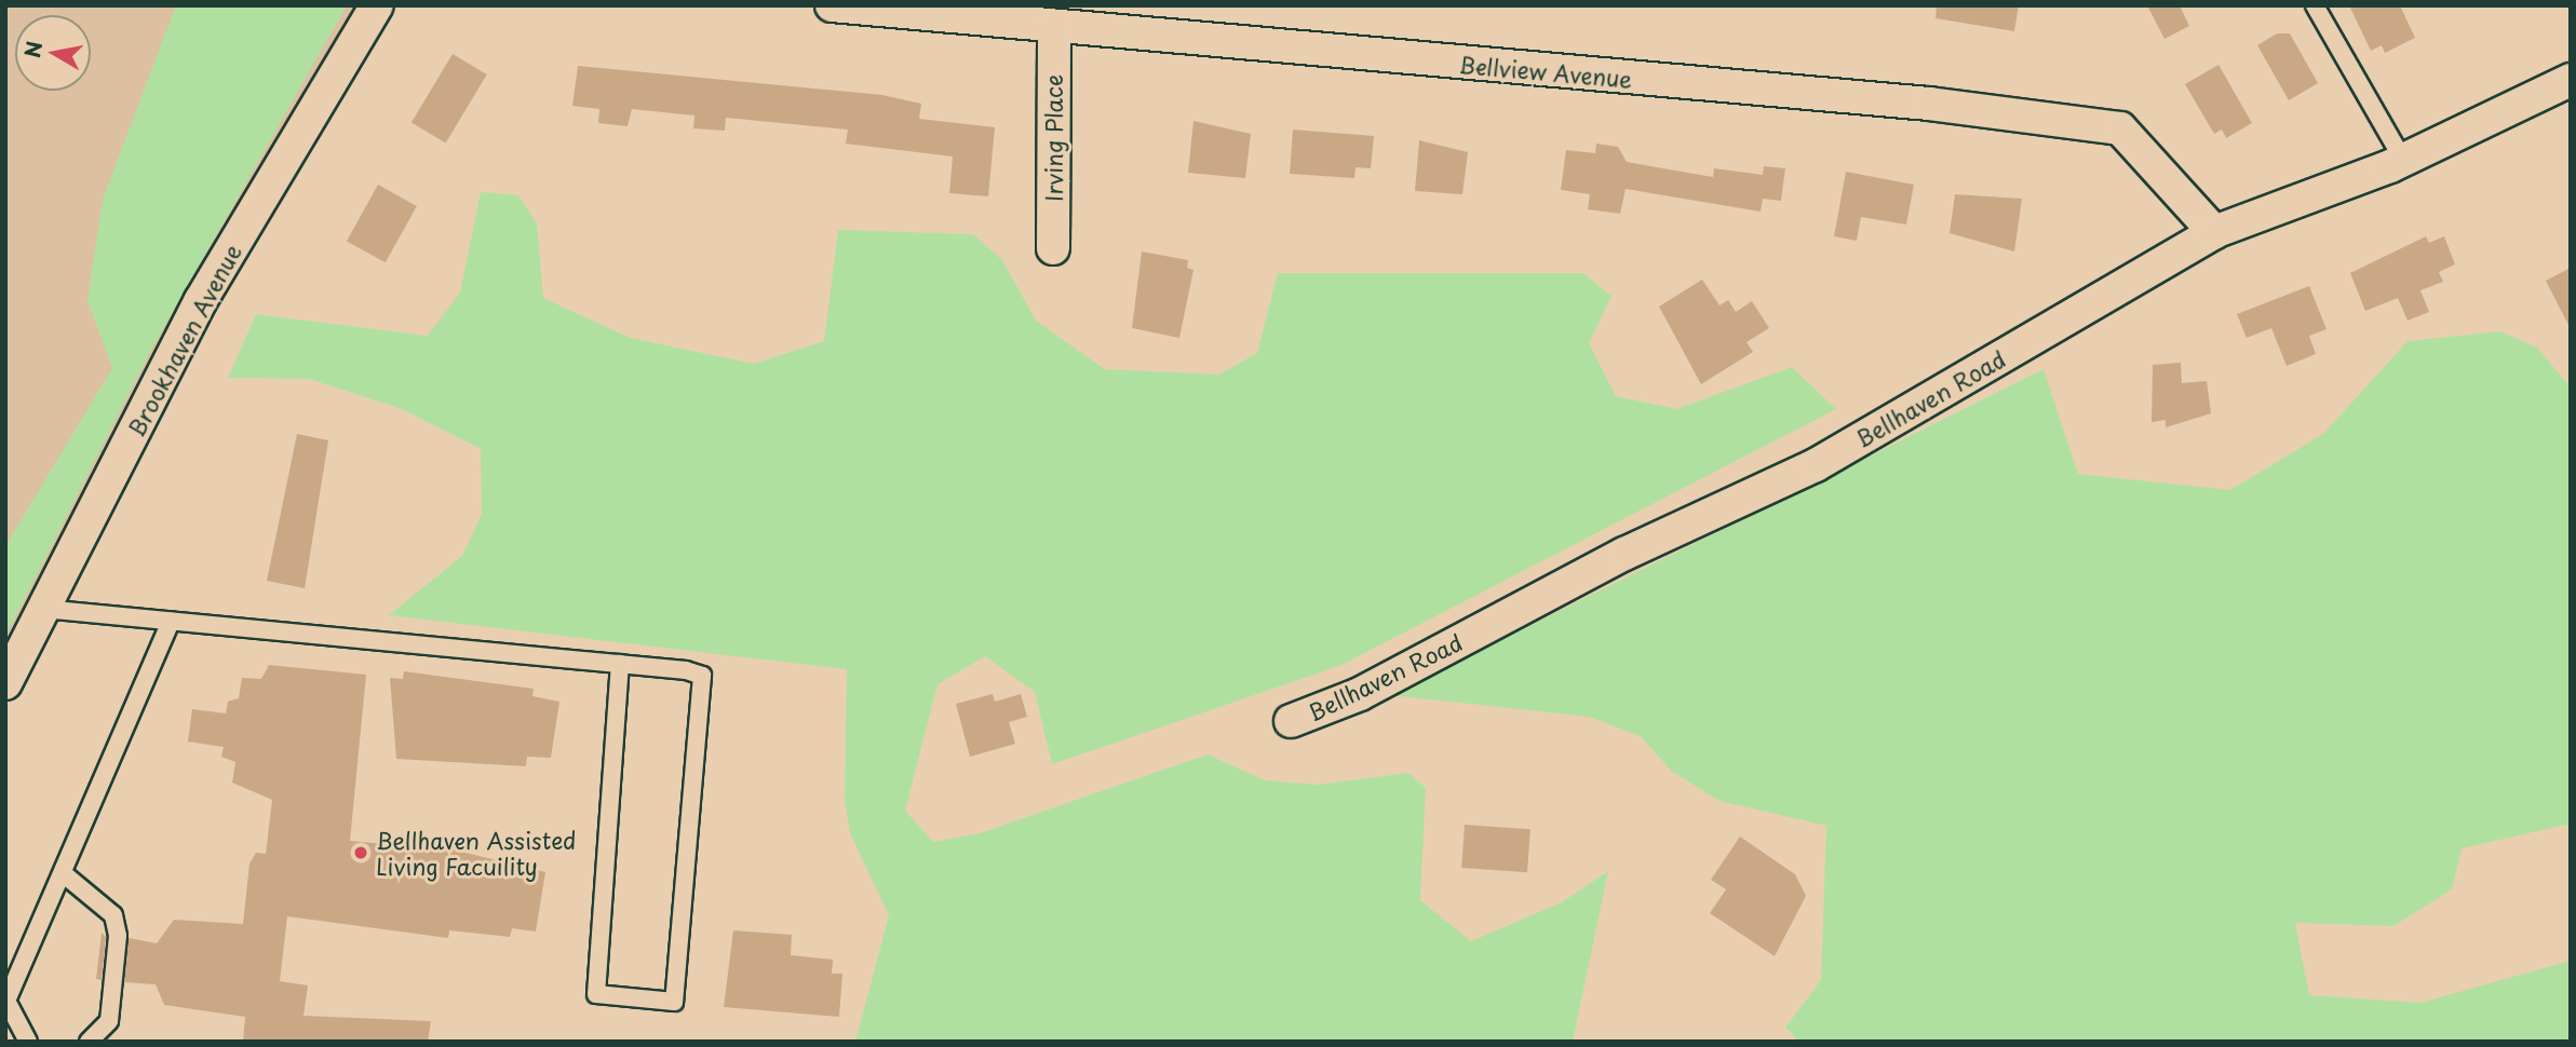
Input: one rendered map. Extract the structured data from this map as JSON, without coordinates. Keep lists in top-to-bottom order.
{
  "streets": {
    "street": [
      "Bellview Avenue",
      "Irving Place",
      "Brookhaven Avenue",
      "Bellhaven Road"
    ]
  },
  "crossings": [
    ["Bellview Avenue", "Irving Place"],
    ["Bellview Avenue", "Bellhaven Road"]
  ],
  "places": ["Bellhaven Assisted Living Facuility"],
  "north": "left"
}
